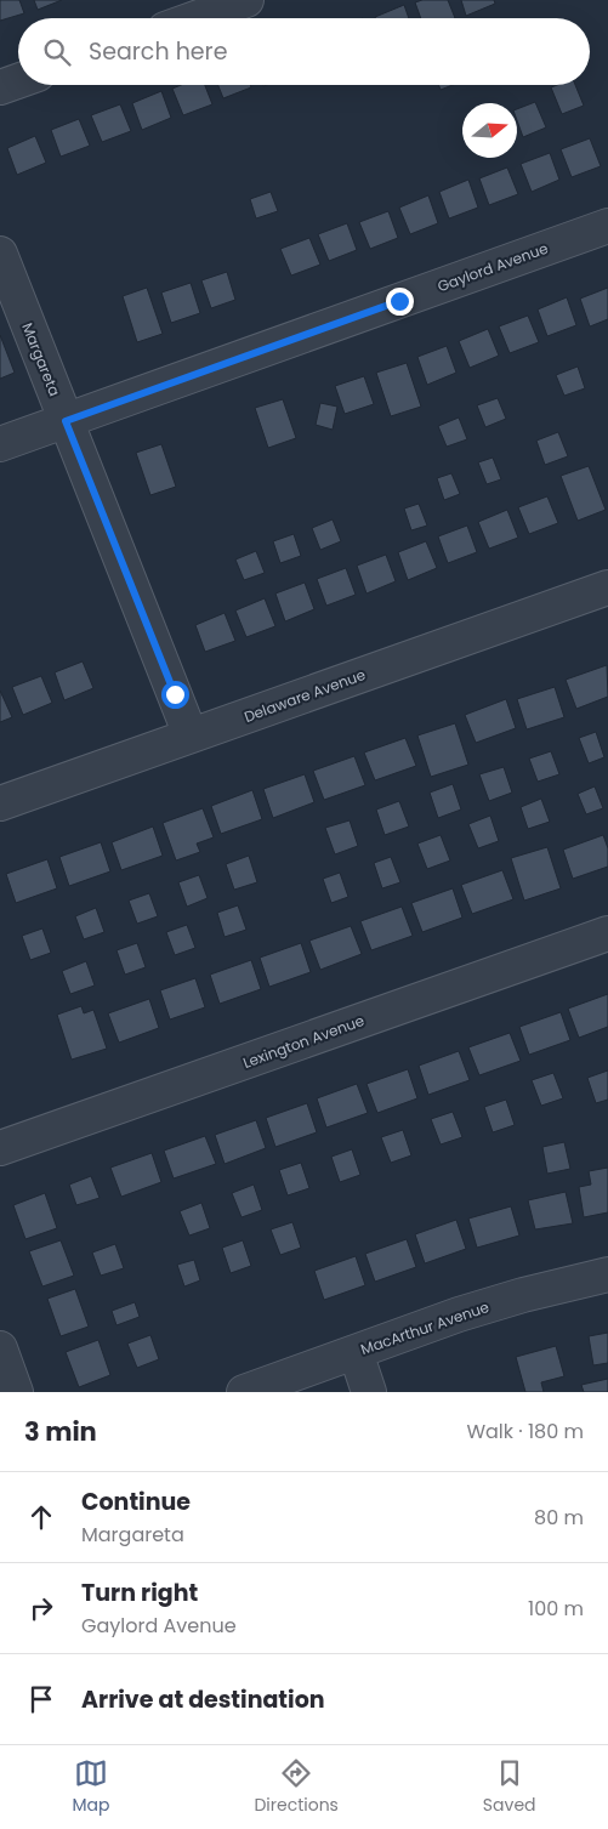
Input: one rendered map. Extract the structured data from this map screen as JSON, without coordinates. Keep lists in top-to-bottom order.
{
  "streets": {
    "street": [
      "Gaylord Avenue",
      "Margareta",
      "Delaware Avenue",
      "Lexington Avenue",
      "MacArthur Avenue"
    ]
  },
  "crossings": [
    ["Gaylord Avenue", "Margareta"],
    ["Margareta", "Delaware Avenue"]
  ],
  "north": "right",
  "page": {
    "search": "Search here",
    "heading": ["3 min", "Walk · 180 m"],
    "list": [
      ["Continue", "Margareta", "80 m"],
      ["Turn right", "Gaylord Avenue", "100 m"],
      "Arrive at destination"
    ],
    "nav": ["Map", "Directions", "Saved"]
  }
}
